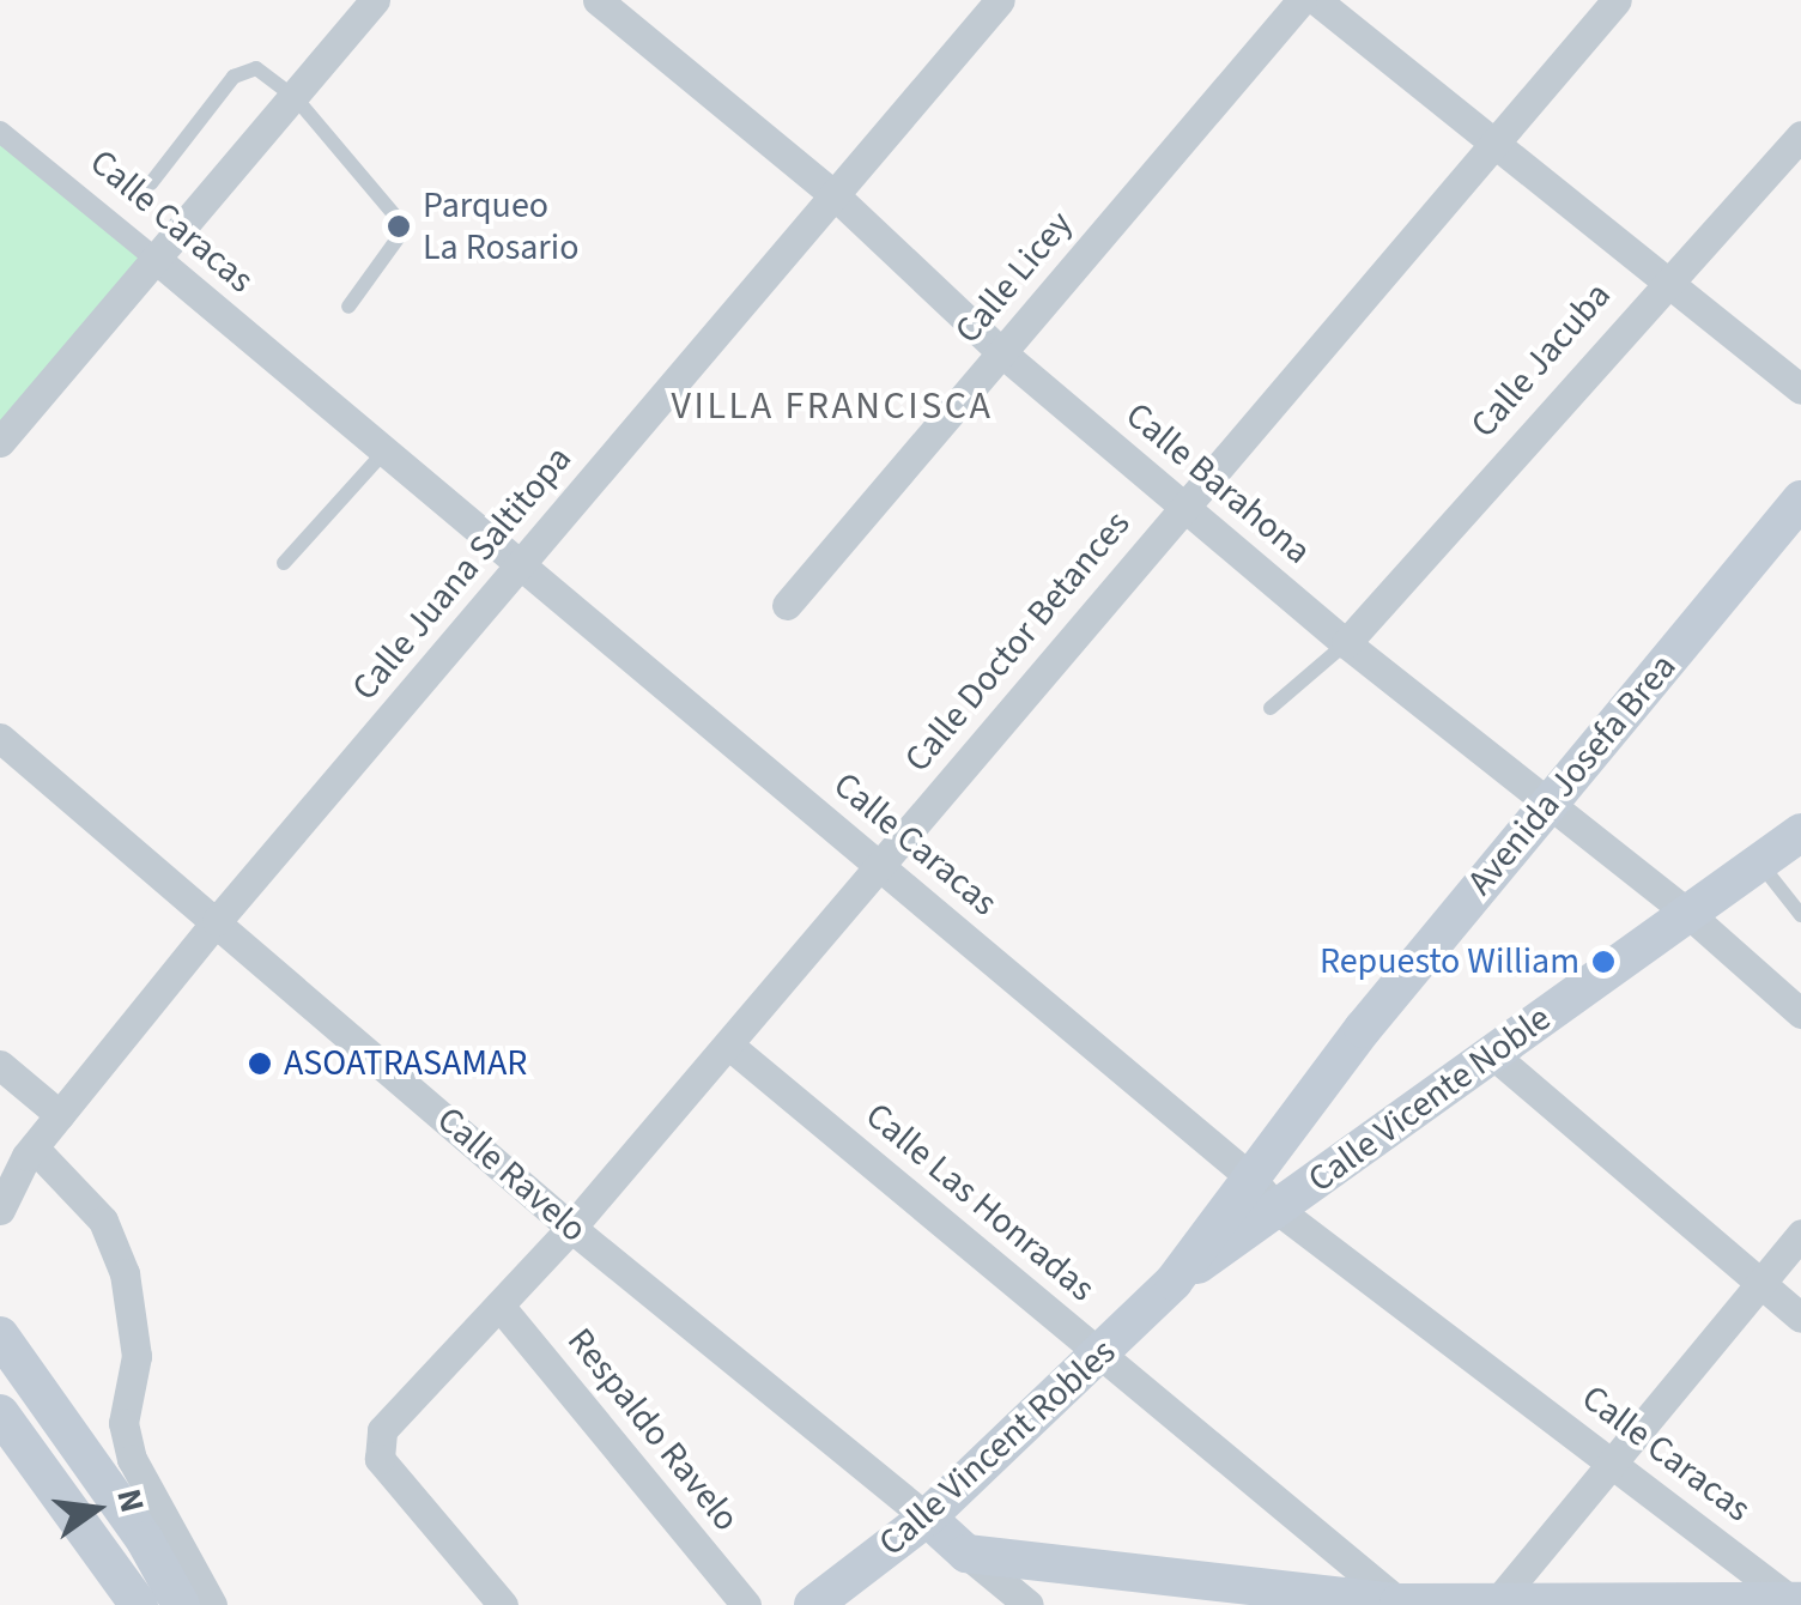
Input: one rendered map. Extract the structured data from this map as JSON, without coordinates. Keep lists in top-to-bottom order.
{
  "streets": {
    "main road": [
      "Avenida Josefa Brea",
      "Calle Vicente Noble",
      "Calle Ravelo",
      "Calle Vincent Robles"
    ],
    "street": [
      "Calle Caracas",
      "Calle Licey",
      "Calle Jacuba",
      "Calle Barahona",
      "Calle Juana Saltitopa",
      "Calle Doctor Betances",
      "Calle Las Honradas",
      "Respaldo Ravelo"
    ]
  },
  "crossings": [
    ["Calle Caracas", "Calle Juana Saltitopa"],
    ["Calle Caracas", "Calle Doctor Betances"],
    ["Calle Caracas", "Avenida Josefa Brea"],
    ["Calle Caracas", "Calle Vicente Noble"],
    ["Calle Licey", "Calle Barahona"],
    ["Calle Jacuba", "Calle Barahona"],
    ["Calle Barahona", "Calle Juana Saltitopa"],
    ["Calle Barahona", "Calle Doctor Betances"],
    ["Calle Barahona", "Avenida Josefa Brea"],
    ["Calle Barahona", "Calle Vicente Noble"],
    ["Calle Juana Saltitopa", "Calle Ravelo"],
    ["Calle Doctor Betances", "Calle Ravelo"],
    ["Calle Doctor Betances", "Calle Las Honradas"],
    ["Calle Doctor Betances", "Respaldo Ravelo"],
    ["Avenida Josefa Brea", "Calle Vicente Noble"],
    ["Avenida Josefa Brea", "Calle Vincent Robles"],
    ["Calle Vicente Noble", "Calle Vincent Robles"],
    ["Calle Ravelo", "Calle Vincent Robles"],
    ["Calle Las Honradas", "Calle Vincent Robles"]
  ],
  "districts": ["VILLA FRANCISCA"],
  "places": ["Parqueo La Rosario", "Repuesto William", "ASOATRASAMAR"],
  "north": "right"
}
